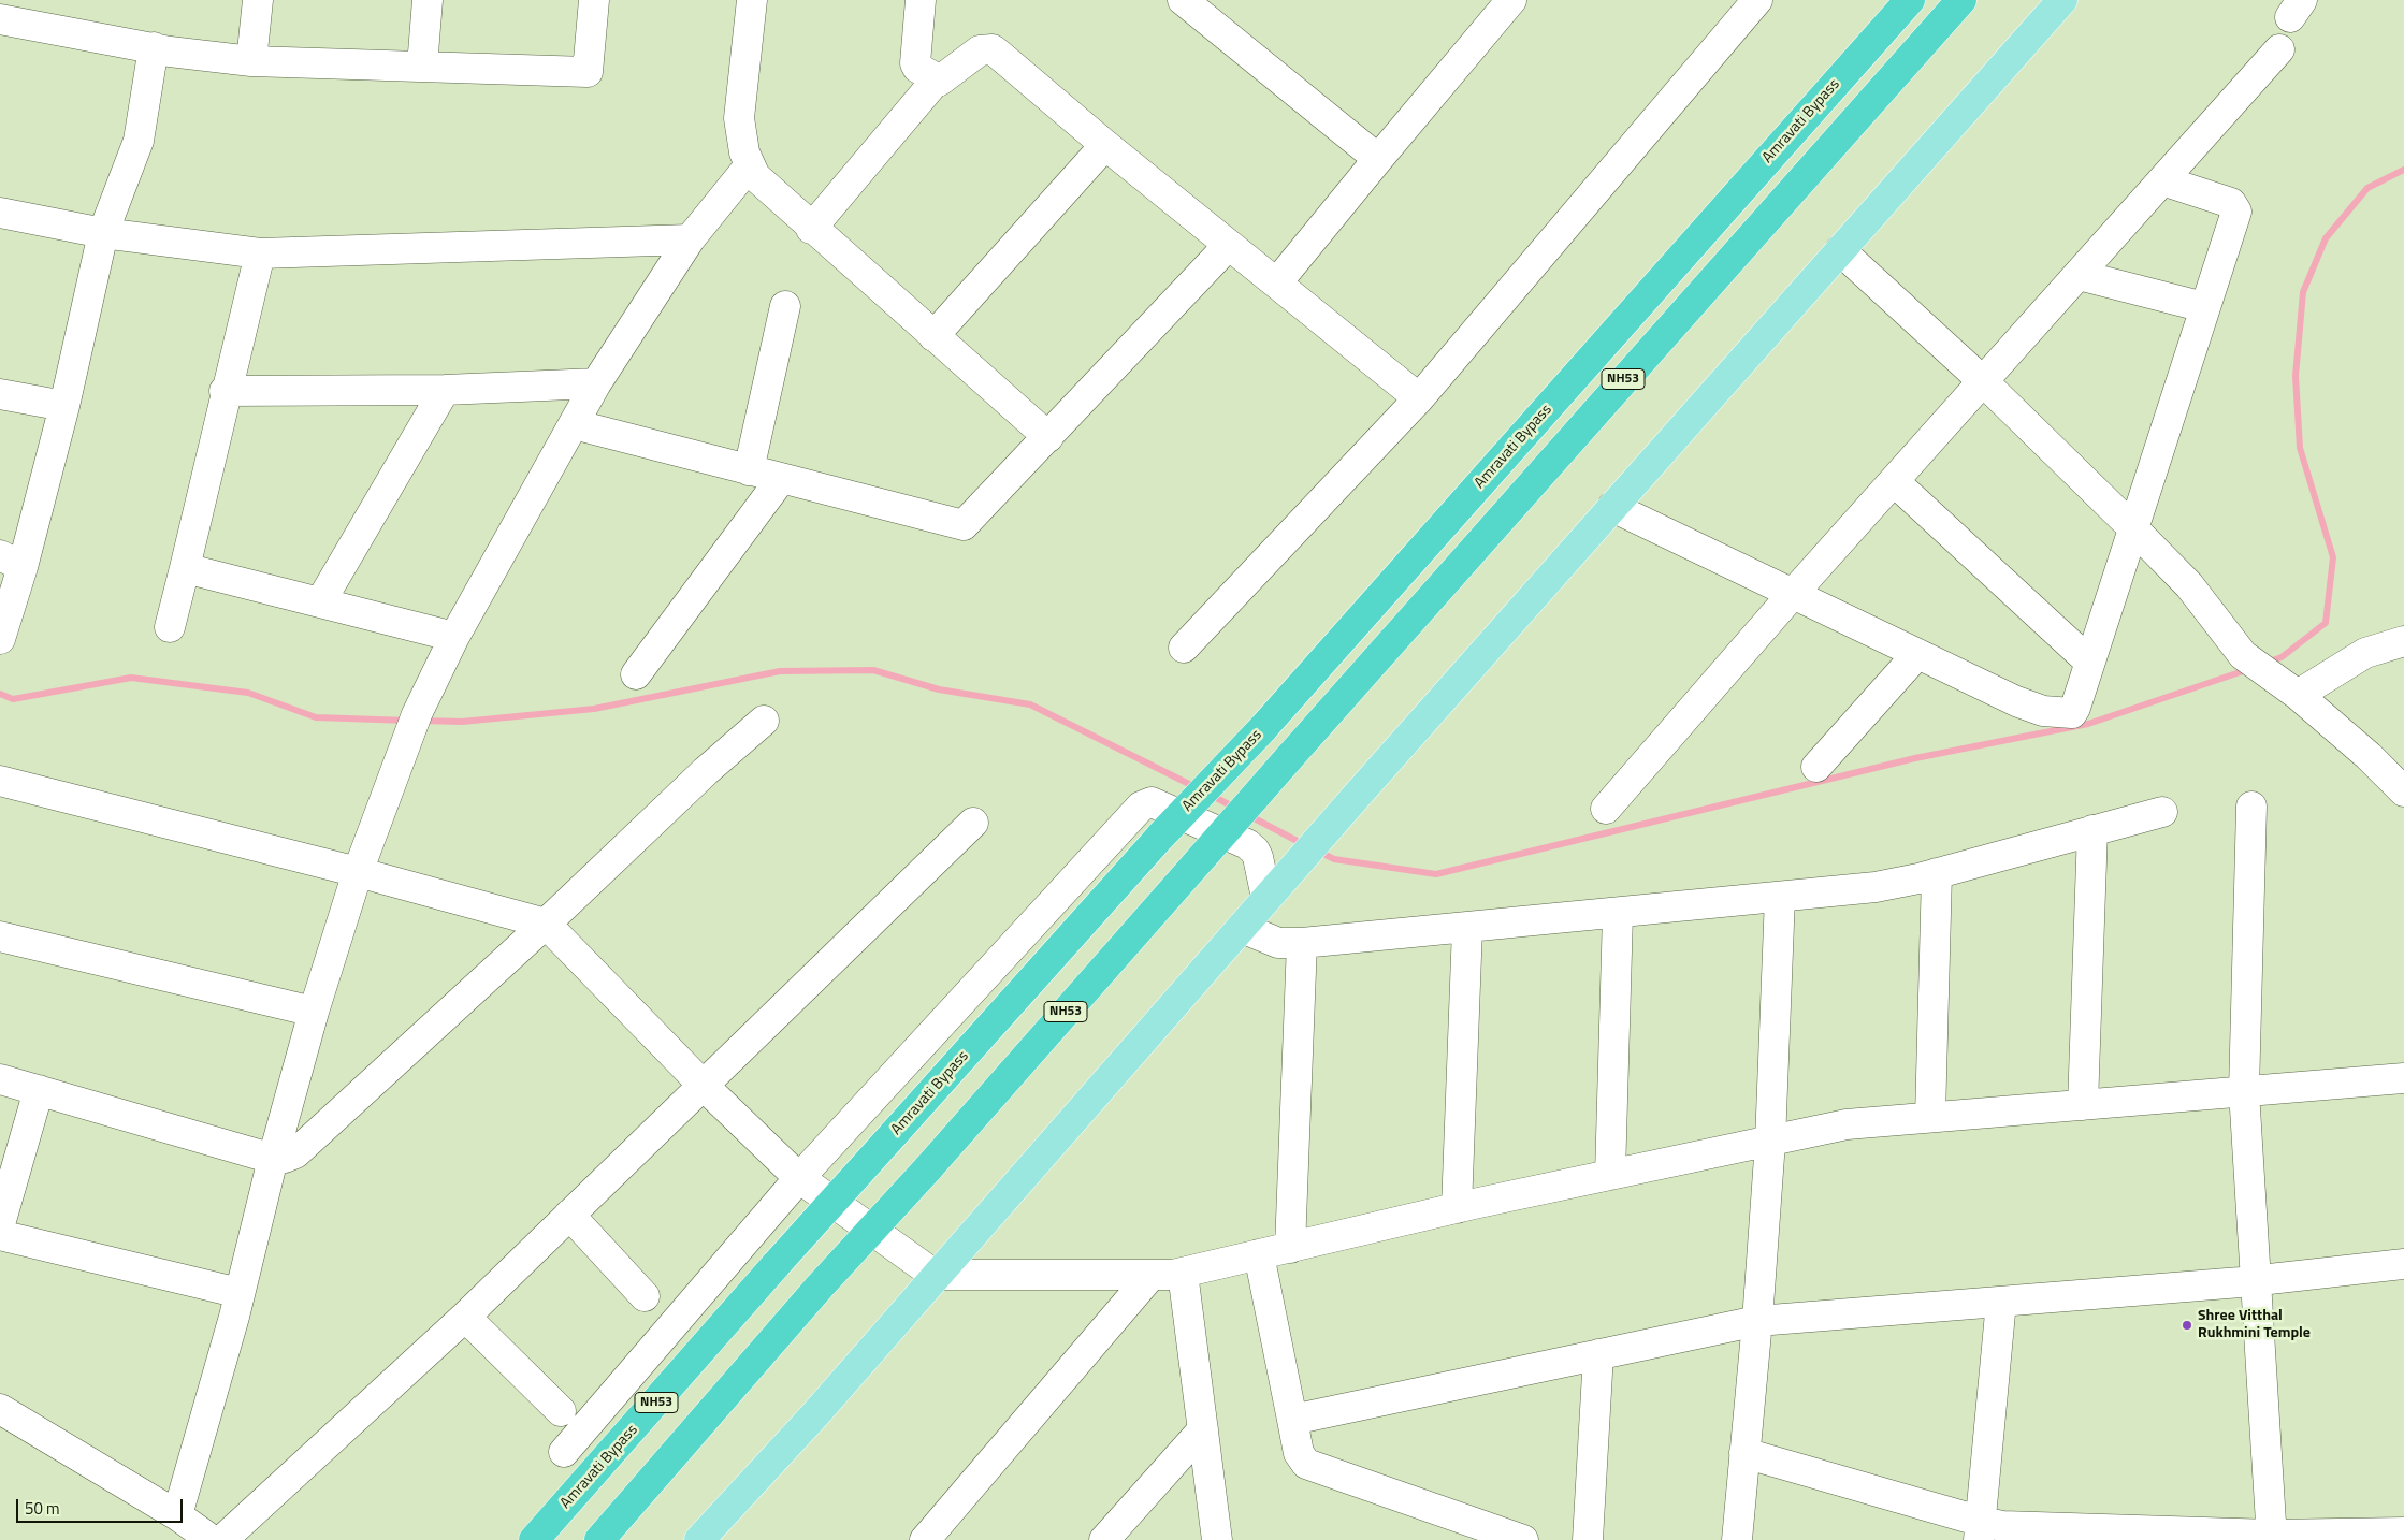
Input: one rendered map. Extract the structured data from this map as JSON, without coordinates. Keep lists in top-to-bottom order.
{
  "streets": {
    "highway": ["Amravati Bypass", "NH53"]
  },
  "places": ["Shree Vitthal Rukhmini Temple"],
  "scale_bar": "50 m"
}
